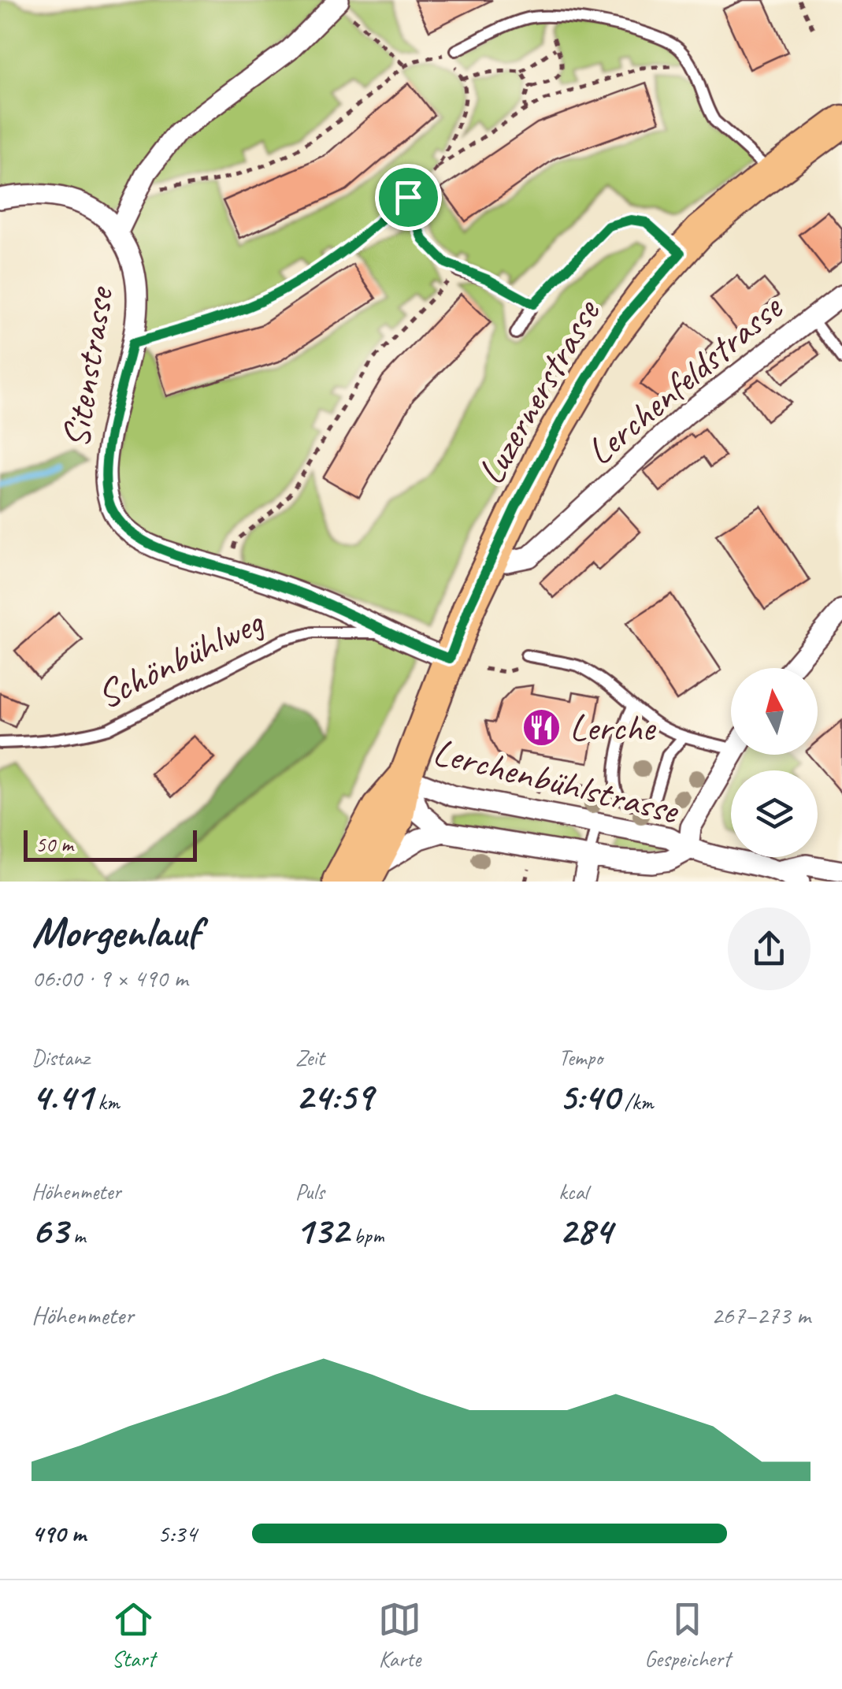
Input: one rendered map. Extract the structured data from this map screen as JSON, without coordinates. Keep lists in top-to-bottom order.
{
  "streets": {
    "main road": ["Luzernerstrasse"],
    "street": ["Sitenstrasse", "Lerchenfeldstrasse", "Lerchenbühlstrasse"],
    "lane": ["Schönbühlweg"]
  },
  "crossings": [
    ["Sitenstrasse", "Luzernerstrasse"],
    ["Sitenstrasse", "Schönbühlweg"],
    ["Lerchenfeldstrasse", "Luzernerstrasse"],
    ["Luzernerstrasse", "Lerchenbühlstrasse"]
  ],
  "places": {
    "restaurant": ["Lerche"]
  },
  "scale_bar": "50 m",
  "north": "top",
  "page": {
    "scale": "50 m",
    "heading": ["Morgenlauf", "06:00 · 9 × 490 m"],
    "stats": [
      ["Distanz", "4.41 km"],
      ["Zeit", "24:59"],
      ["Tempo", "5:40 /km"],
      ["Höhenmeter", "63 m"],
      ["Puls", "132 bpm"],
      ["kcal", "284"]
    ],
    "chart": ["Höhenmeter", "267–273 m"],
    "list": [
      {
        "name": "490 m",
        "note": "5:34"
      }
    ],
    "tabs": ["Start", "Karte", "Gespeichert"]
  }
}
